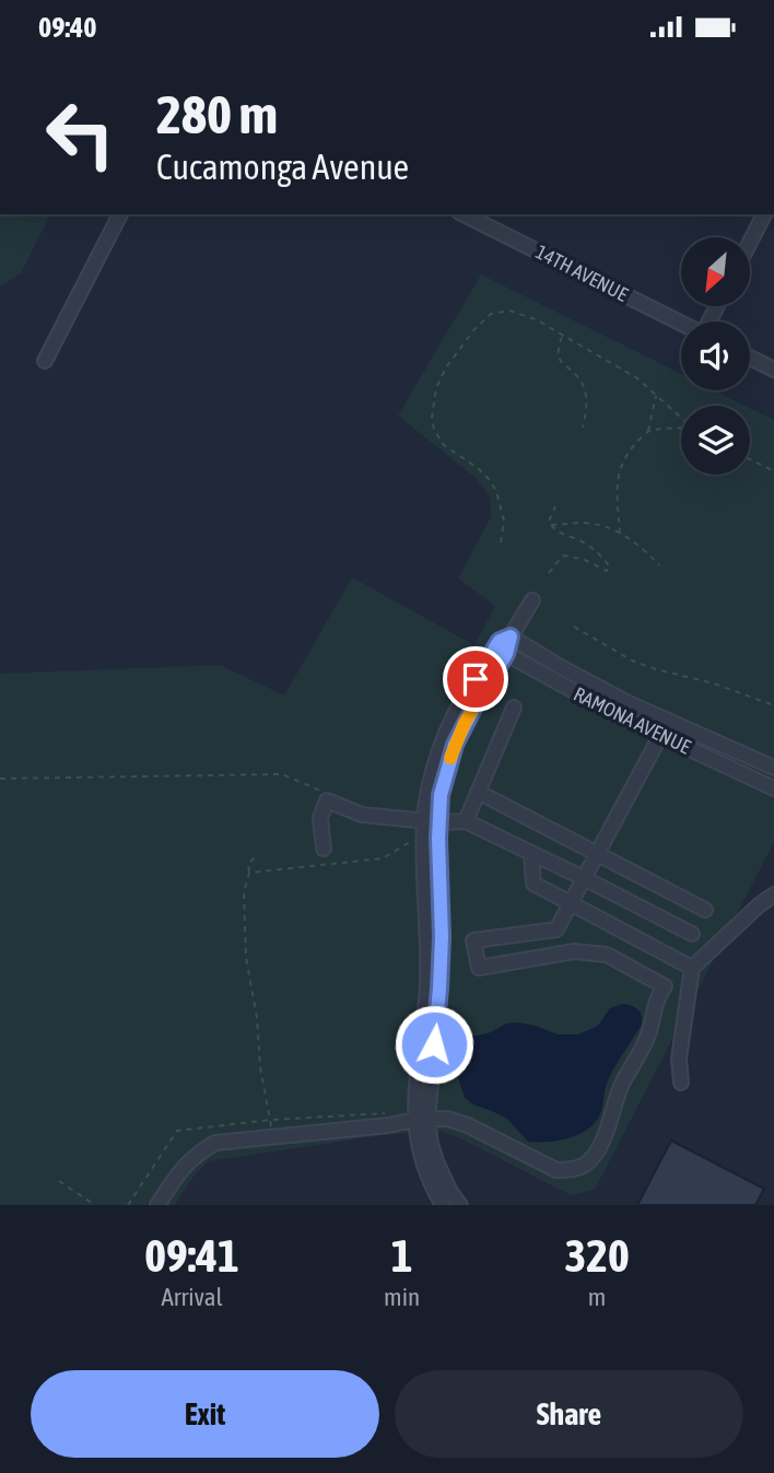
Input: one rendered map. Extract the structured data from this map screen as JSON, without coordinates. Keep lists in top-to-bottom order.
{
  "streets": {
    "street": ["14TH AVENUE", "RAMONA AVENUE"]
  },
  "north": "bottom left",
  "page": {
    "status": "09:40",
    "turn": ["280 m", "Cucamonga Avenue"],
    "eta": [
      "09:41",
      "Arrival",
      "1",
      "min",
      "320",
      "m"
    ],
    "buttons": ["Exit", "Share"]
  }
}
